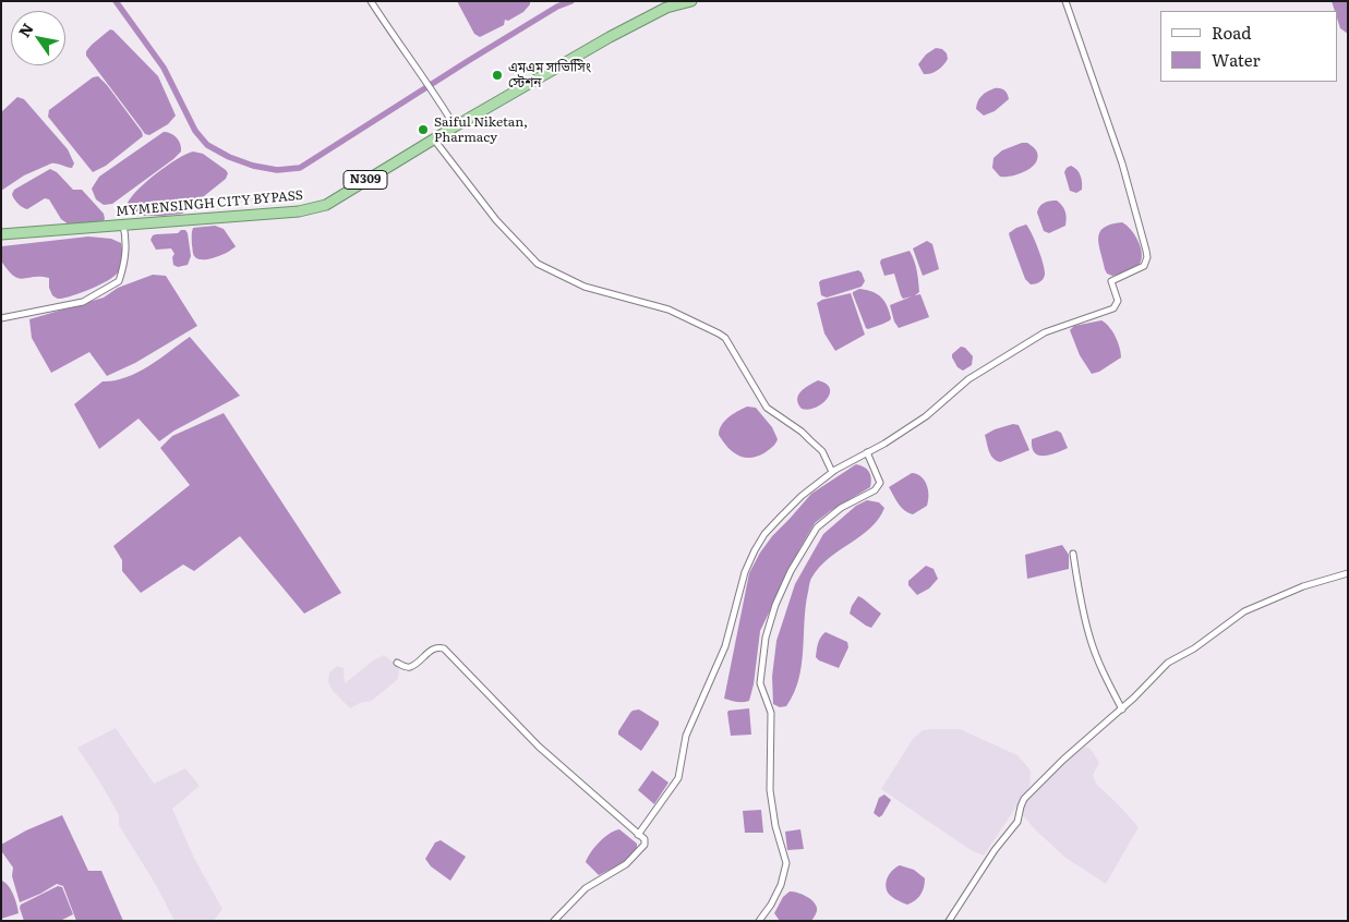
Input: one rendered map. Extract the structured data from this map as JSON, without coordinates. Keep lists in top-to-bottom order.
{
  "streets": {
    "highway": ["N309", "MYMENSINGH CITY BYPASS"]
  },
  "places": ["এমএম সাভ‌িসি‌িং স্ট‌েশন", "Saiful Niketan, Pharmacy"],
  "legend": ["Road", "Water"],
  "north": "top left"
}
